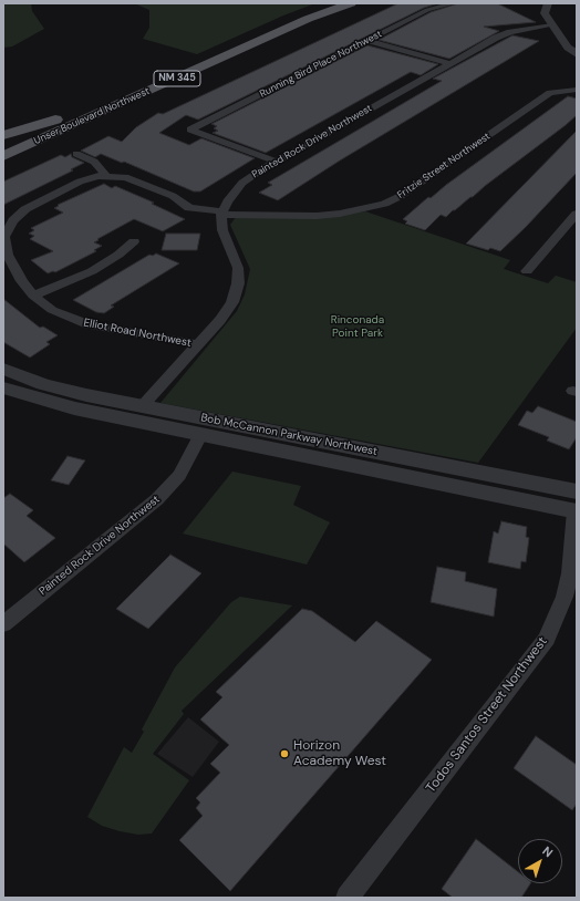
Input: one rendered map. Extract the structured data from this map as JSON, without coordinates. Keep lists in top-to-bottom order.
{
  "streets": {
    "main road": ["NM 345", "Unser Boulevard Northwest"],
    "street": [
      "Running Bird Place Northwest",
      "Painted Rock Drive Northwest",
      "Fritzie Street Northwest",
      "Elliot Road Northwest",
      "Bob McCannon Parkway Northwest",
      "Todos Santos Street Northwest"
    ]
  },
  "crossings": [
    ["Running Bird Place Northwest", "Painted Rock Drive Northwest"],
    ["Painted Rock Drive Northwest", "Fritzie Street Northwest"],
    ["Painted Rock Drive Northwest", "Bob McCannon Parkway Northwest"],
    ["Fritzie Street Northwest", "Elliot Road Northwest"],
    ["Bob McCannon Parkway Northwest", "Todos Santos Street Northwest"]
  ],
  "parks": ["Rinconada Point Park"],
  "places": ["Horizon Academy West"],
  "north": "top right"
}
